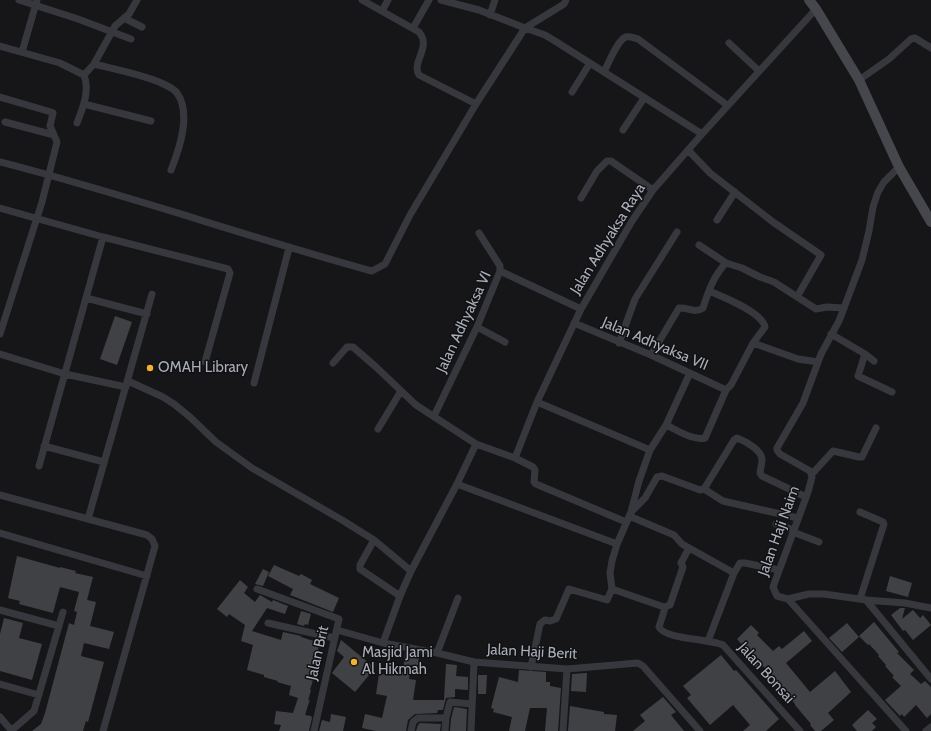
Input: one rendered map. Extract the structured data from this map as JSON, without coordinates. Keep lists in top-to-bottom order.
{
  "streets": {
    "street": [
      "Jalan Adhyaksa Raya",
      "Jalan Adhyaksa VI",
      "Jalan Adhyaksa VII",
      "Jalan Haji Naim",
      "Jalan Haji Berit",
      "Jalan Brit",
      "Jalan Bonsai"
    ]
  },
  "crossings": [
    ["Jalan Adhyaksa Raya", "Jalan Adhyaksa VI"],
    ["Jalan Adhyaksa Raya", "Jalan Adhyaksa VII"],
    ["Jalan Haji Berit", "Jalan Brit"]
  ],
  "places": ["OMAH Library", "Masjid Jami Al Hikmah"]
}
